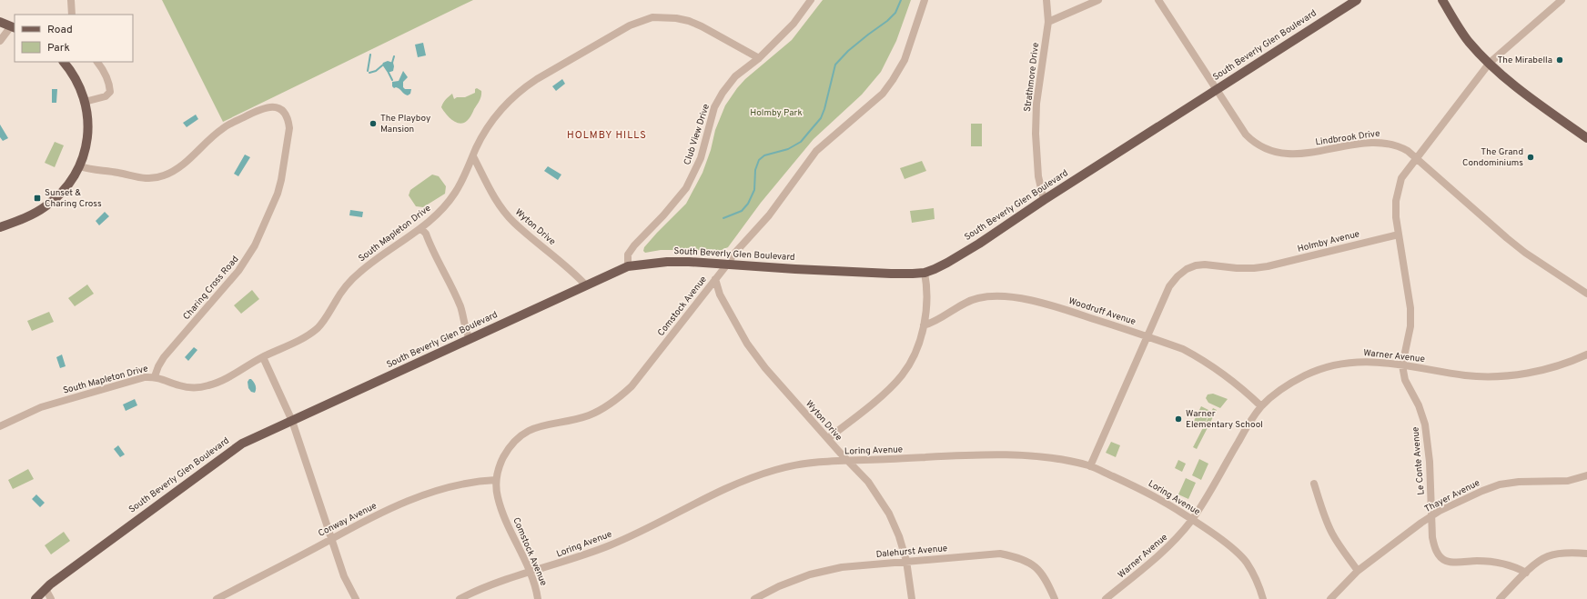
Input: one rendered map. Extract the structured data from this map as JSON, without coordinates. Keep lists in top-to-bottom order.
{
  "streets": {
    "main road": ["South Beverly Glen Boulevard"],
    "street": [
      "Strathmore Drive",
      "Club View Drive",
      "Lindbrook Drive",
      "Wyton Drive",
      "South Mapleton Drive",
      "Holmby Avenue",
      "Charing Cross Road",
      "Comstock Avenue",
      "Woodruff Avenue",
      "Warner Avenue",
      "Loring Avenue",
      "Le Conte Avenue",
      "Thayer Avenue",
      "Conway Avenue",
      "Dalehurst Avenue"
    ]
  },
  "crossings": [
    ["South Beverly Glen Boulevard", "Strathmore Drive"],
    ["South Beverly Glen Boulevard", "Club View Drive"],
    ["South Beverly Glen Boulevard", "Lindbrook Drive"],
    ["South Beverly Glen Boulevard", "Wyton Drive"],
    ["South Beverly Glen Boulevard", "Comstock Avenue"],
    ["Club View Drive", "South Mapleton Drive"],
    ["Wyton Drive", "South Mapleton Drive"],
    ["Wyton Drive", "Comstock Avenue"],
    ["Wyton Drive", "Loring Avenue"],
    ["Wyton Drive", "Dalehurst Avenue"],
    ["South Mapleton Drive", "Charing Cross Road"],
    ["Holmby Avenue", "Woodruff Avenue"],
    ["Holmby Avenue", "Loring Avenue"],
    ["Holmby Avenue", "Le Conte Avenue"],
    ["Comstock Avenue", "Loring Avenue"],
    ["Comstock Avenue", "Conway Avenue"],
    ["Woodruff Avenue", "Warner Avenue"],
    ["Warner Avenue", "Loring Avenue"],
    ["Warner Avenue", "Le Conte Avenue"],
    ["Le Conte Avenue", "Thayer Avenue"]
  ],
  "districts": ["HOLMBY HILLS"],
  "parks": ["Holmby Park"],
  "places": {
    "other": [
      "The Mirabella",
      "The Playboy Mansion",
      "The Grand Condominiums",
      "Warner Elementary School"
    ],
    "transit": ["Sunset & Charing Cross"]
  },
  "legend": ["Road", "Park"]
}
